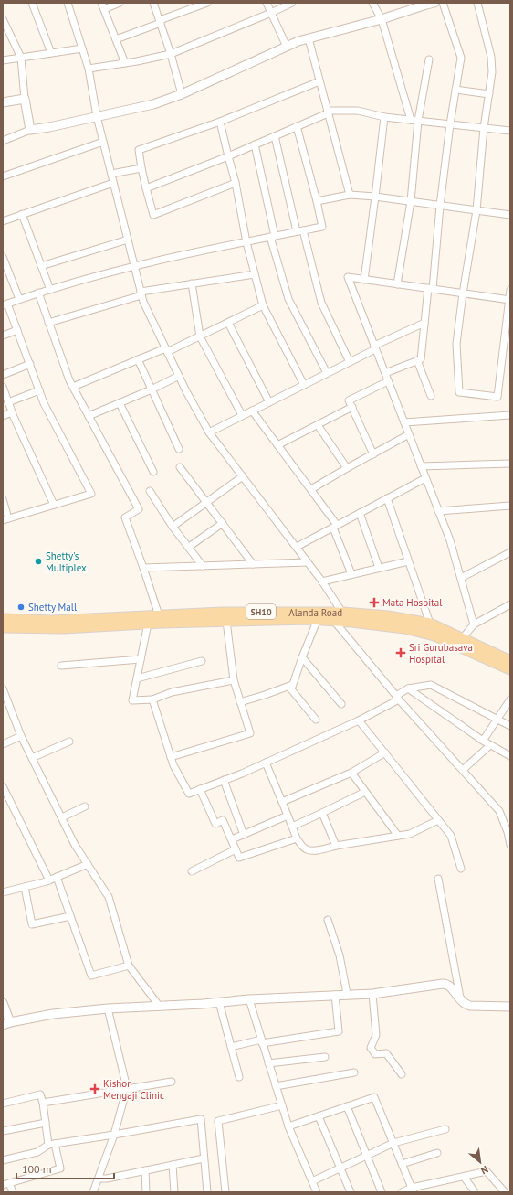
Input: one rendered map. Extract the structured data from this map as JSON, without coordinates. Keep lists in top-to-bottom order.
{
  "streets": {
    "main road": ["SH10", "Alanda Road"]
  },
  "places": {
    "other": ["Shetty's Multiplex", "Shetty Mall"],
    "health": ["Mata Hospital", "Sri Gurubasava Hospital", "Kishor Mengaji Clinic"]
  },
  "scale_bar": "100 m",
  "north": "bottom right"
}
